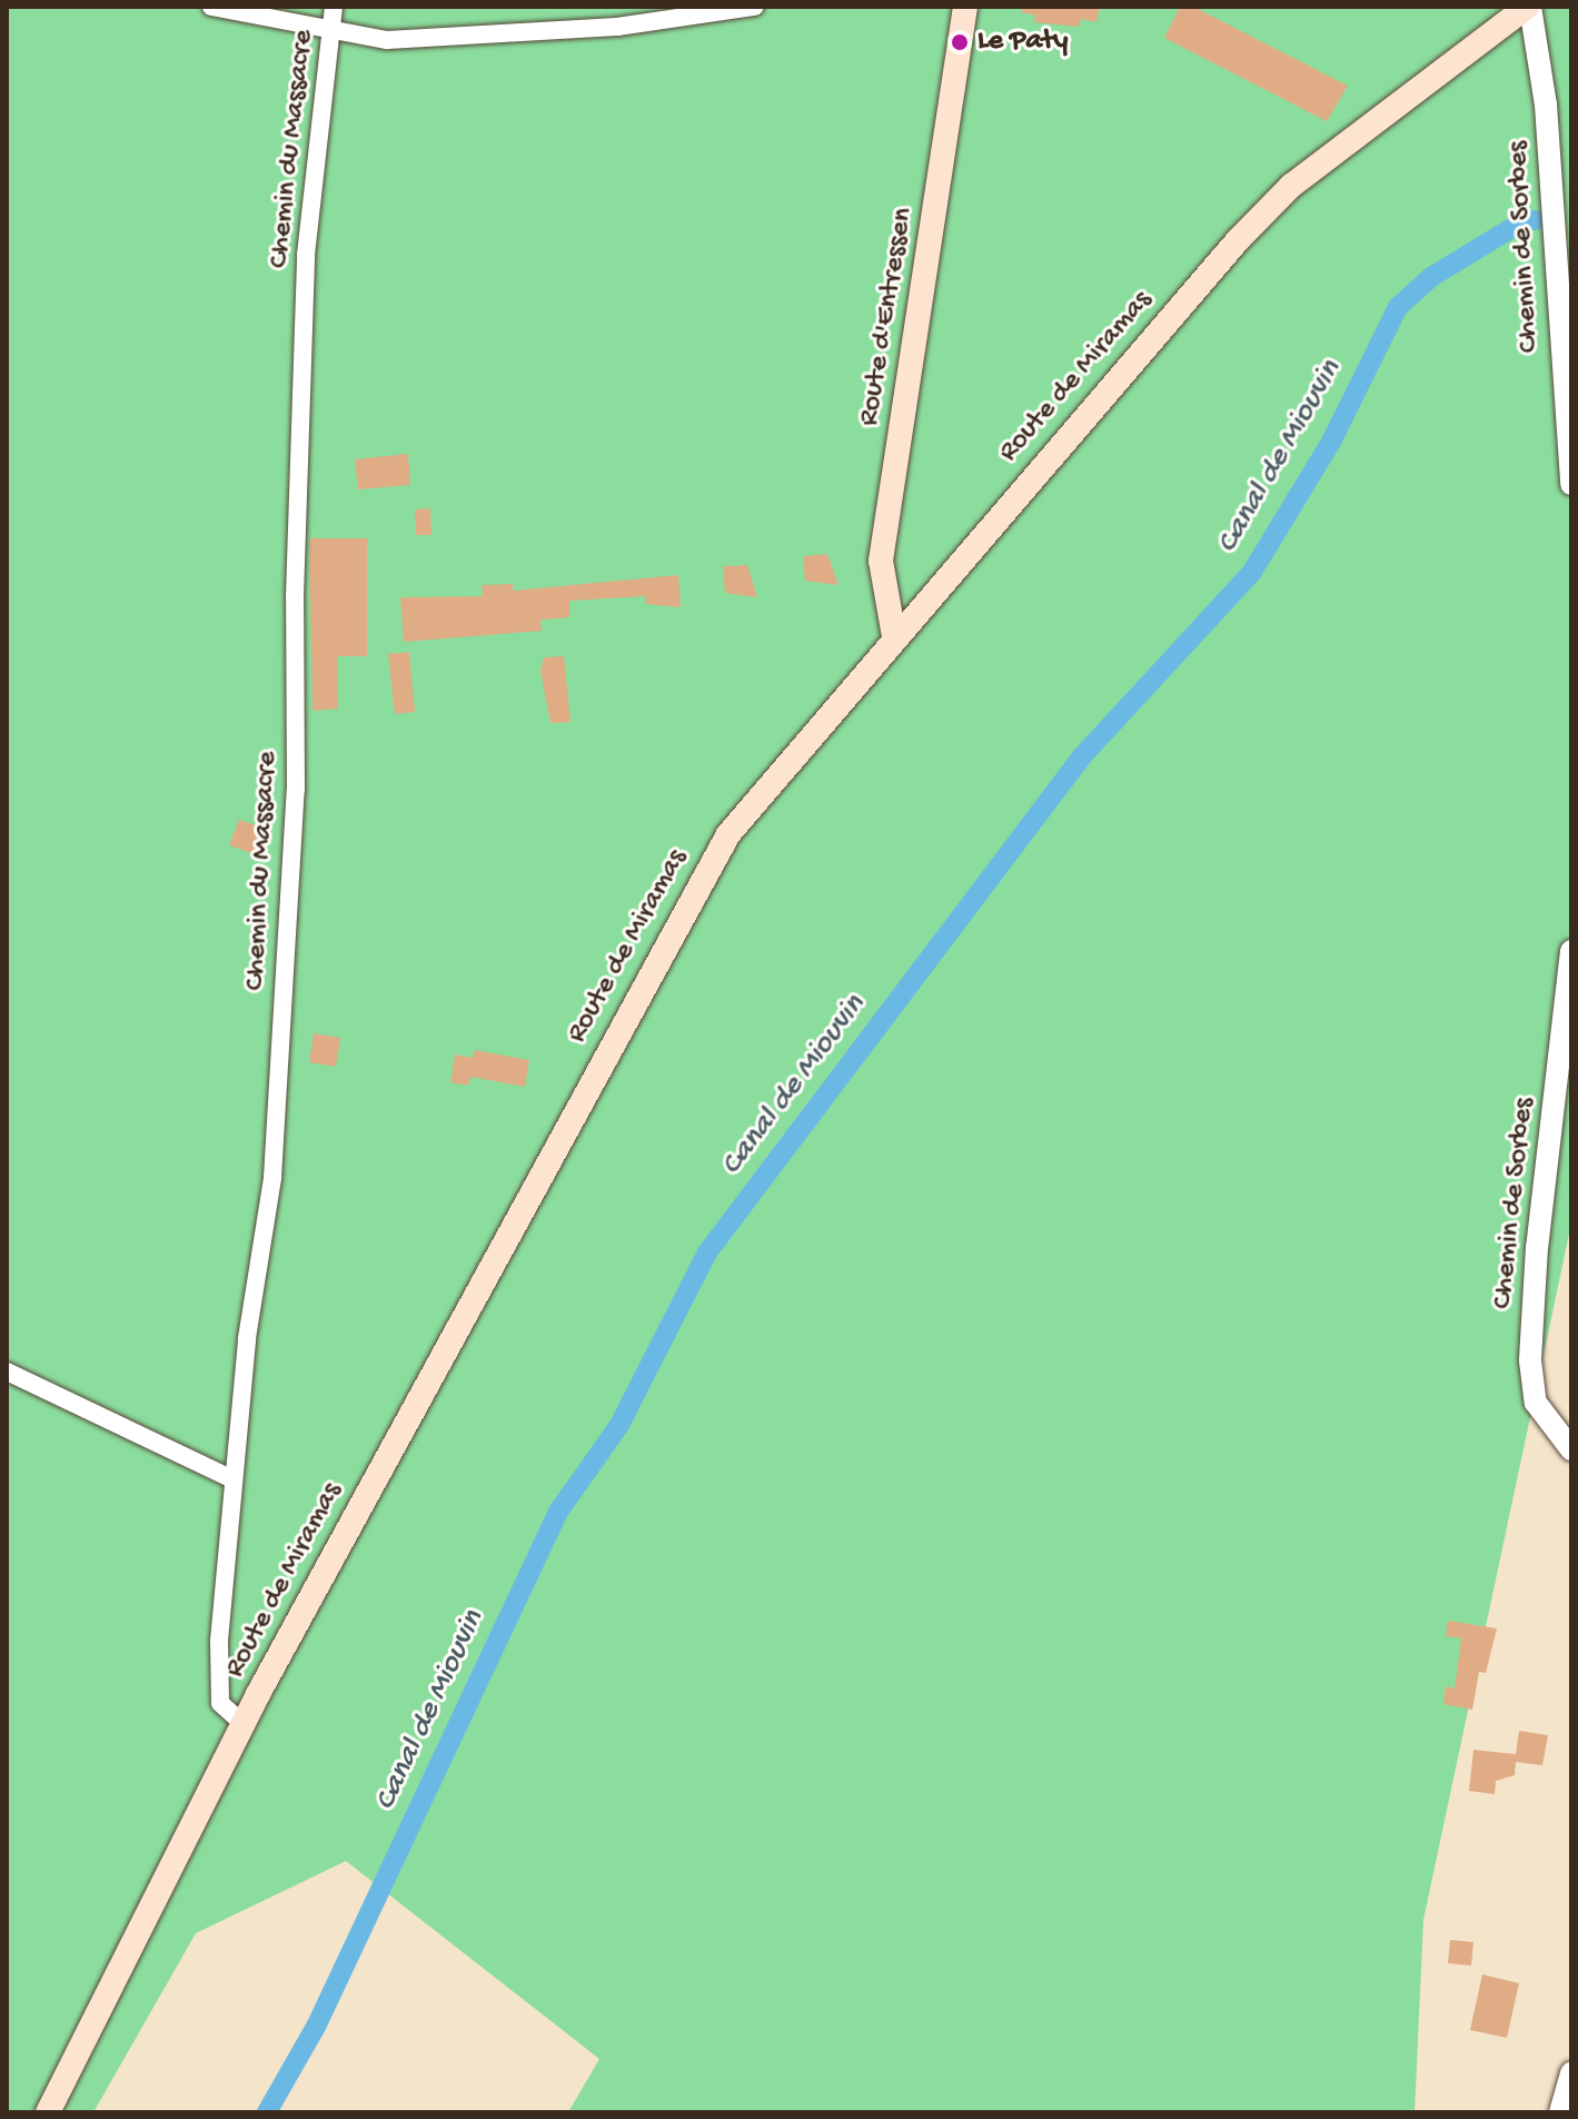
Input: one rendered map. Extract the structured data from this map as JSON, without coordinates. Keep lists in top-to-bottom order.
{
  "streets": {
    "main road": ["Route d'Entressen", "Route de Miramas"],
    "street": ["Chemin du Massacre", "Chemin de Sorbes"]
  },
  "crossings": [
    ["Chemin du Massacre", "Route de Miramas"],
    ["Chemin de Sorbes", "Route de Miramas"],
    ["Route d'Entressen", "Route de Miramas"]
  ],
  "water": ["Canal de Miouvin"],
  "places": ["Le Paty"]
}
